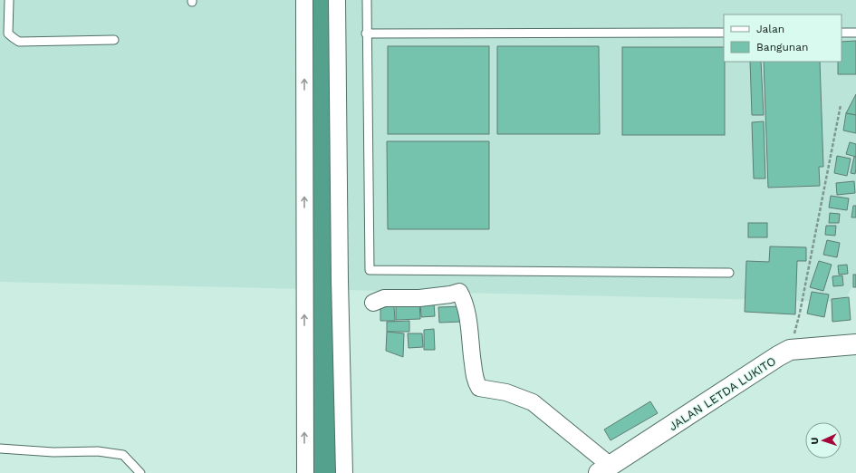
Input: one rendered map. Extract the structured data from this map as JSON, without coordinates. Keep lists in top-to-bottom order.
{
  "streets": {
    "street": ["JALAN LETDA LUKITO"]
  },
  "legend": ["Jalan", "Bangunan"],
  "north": "left"
}
